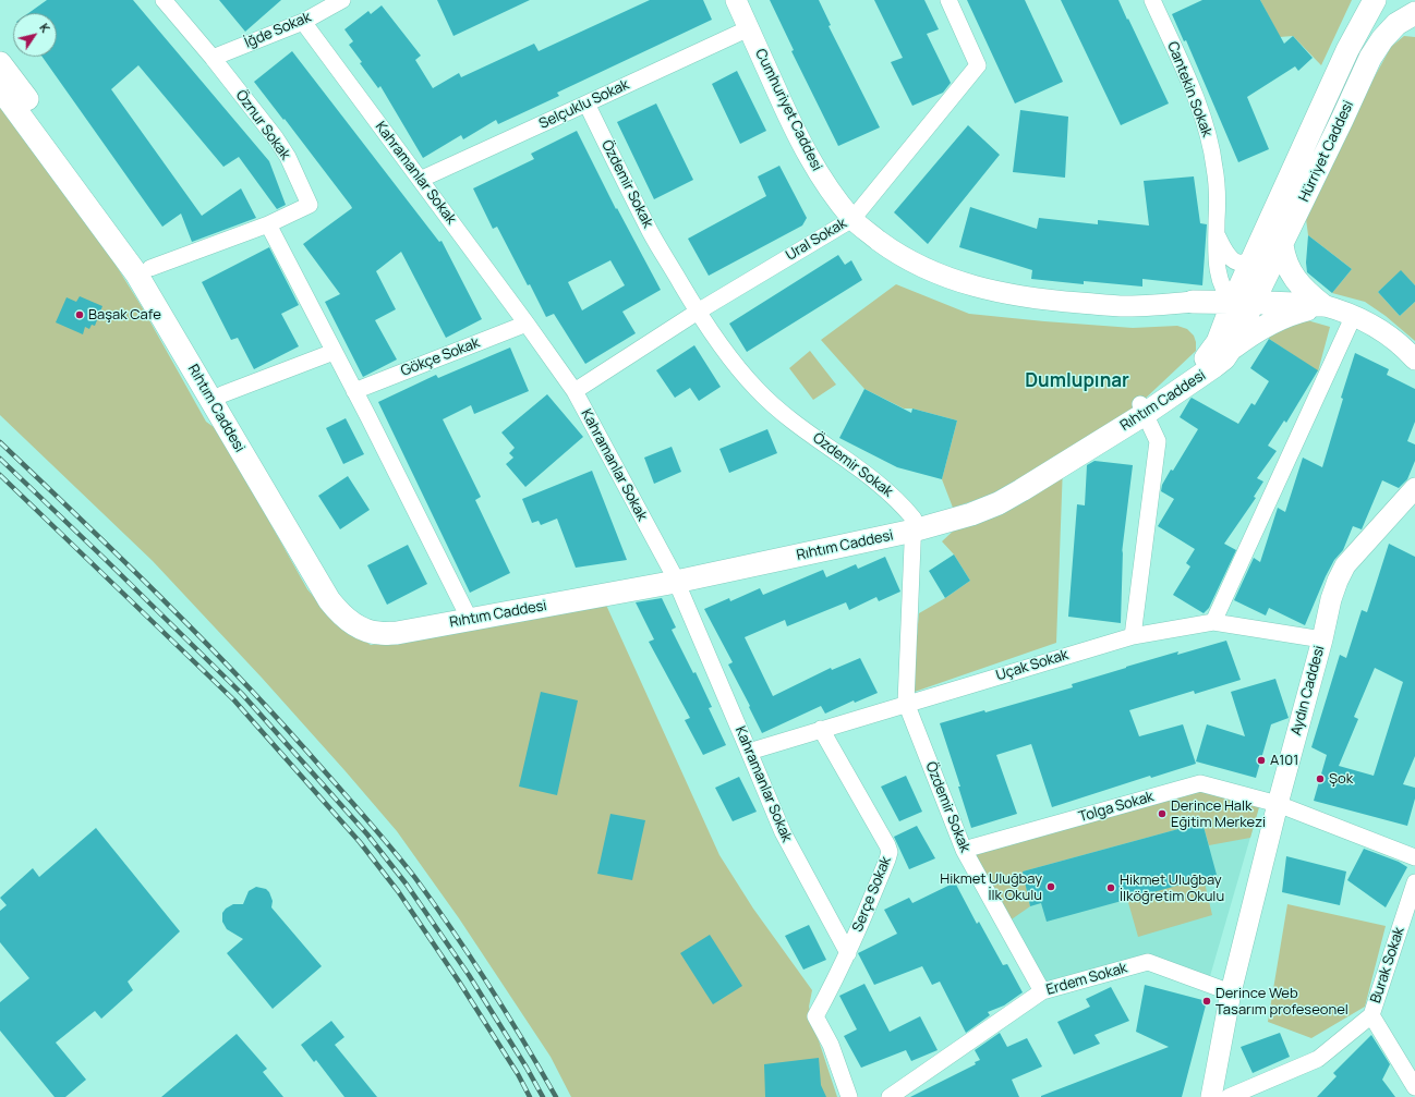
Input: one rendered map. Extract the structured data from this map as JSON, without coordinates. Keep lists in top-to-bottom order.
{
  "streets": {
    "main road": ["Hürriyet Caddesi", "Rıhtım Caddesi"],
    "street": [
      "İğde Sokak",
      "Cantekin Sokak",
      "Selçuklu Sokak",
      "Cumhuriyet Caddesi",
      "Öznur Sokak",
      "Kahramanlar Sokak",
      "Özdemir Sokak",
      "Ural Sokak",
      "Gökçe Sokak",
      "Uçak Sokak",
      "Aydın Caddesi",
      "Tolga Sokak",
      "Serçe Sokak",
      "Burak Sokak",
      "Erdem Sokak"
    ]
  },
  "crossings": [
    ["İğde Sokak", "Öznur Sokak"],
    ["İğde Sokak", "Kahramanlar Sokak"],
    ["Cantekin Sokak", "Hürriyet Caddesi"],
    ["Selçuklu Sokak", "Cumhuriyet Caddesi"],
    ["Selçuklu Sokak", "Kahramanlar Sokak"],
    ["Selçuklu Sokak", "Özdemir Sokak"],
    ["Cumhuriyet Caddesi", "Ural Sokak"],
    ["Öznur Sokak", "Rıhtım Caddesi"],
    ["Kahramanlar Sokak", "Ural Sokak"],
    ["Kahramanlar Sokak", "Gökçe Sokak"],
    ["Kahramanlar Sokak", "Rıhtım Caddesi"],
    ["Kahramanlar Sokak", "Uçak Sokak"],
    ["Kahramanlar Sokak", "Serçe Sokak"],
    ["Özdemir Sokak", "Ural Sokak"],
    ["Özdemir Sokak", "Rıhtım Caddesi"],
    ["Özdemir Sokak", "Uçak Sokak"],
    ["Özdemir Sokak", "Tolga Sokak"],
    ["Özdemir Sokak", "Erdem Sokak"],
    ["Uçak Sokak", "Aydın Caddesi"],
    ["Uçak Sokak", "Serçe Sokak"],
    ["Aydın Caddesi", "Tolga Sokak"],
    ["Aydın Caddesi", "Erdem Sokak"]
  ],
  "districts": ["Dumlupınar"],
  "places": [
    "Başak Cafe",
    "A101",
    "Şok",
    "Derince Halk Eğitim Merkezi",
    "Hikmet Uluğbay İlk Okulu",
    "Hikmet Uluğbay İlköğretim Okulu",
    "Derince Web Tasarım profeseonel"
  ],
  "north": "top right"
}
